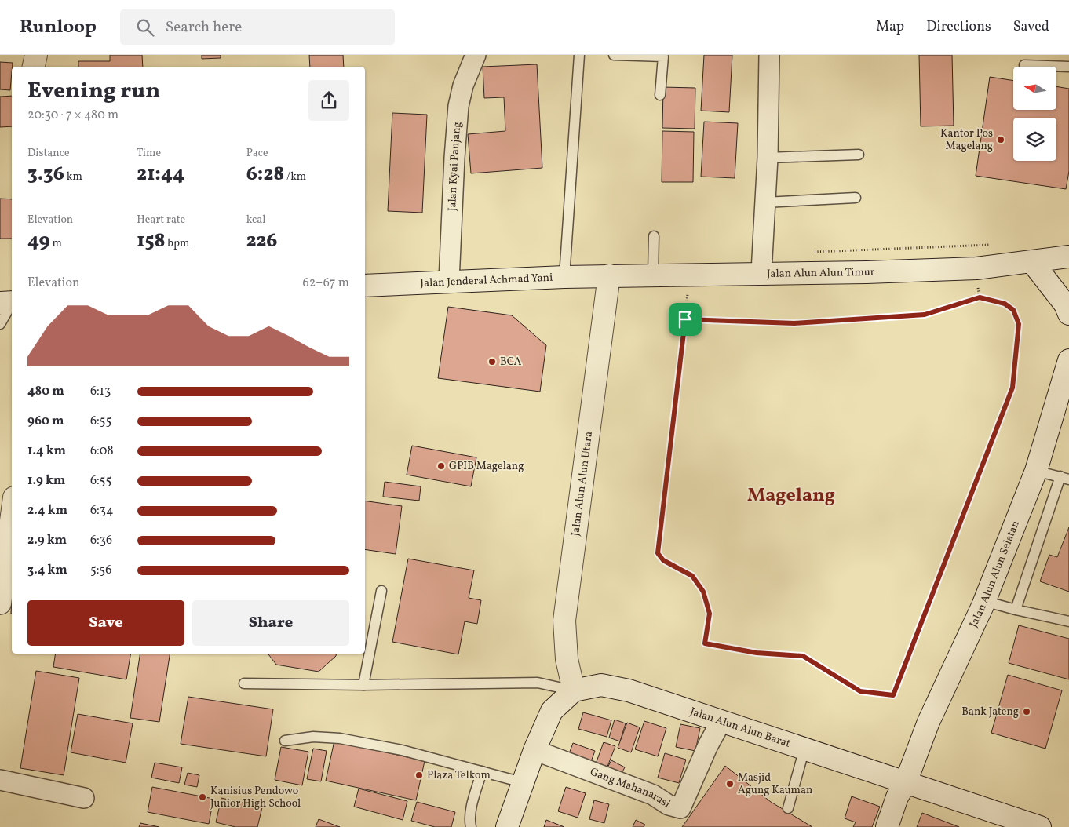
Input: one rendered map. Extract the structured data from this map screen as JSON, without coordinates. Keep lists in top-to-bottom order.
{
  "streets": {
    "main road": [
      "Jalan Alun Alun Timur",
      "Jalan Jenderal Achmad Yani",
      "Jalan Alun Alun Utara",
      "Jalan Alun Alun Selatan",
      "Jalan Alun Alun Barat"
    ],
    "street": ["Jalan Kyai Panjang", "Gang Mahanarasi"]
  },
  "crossings": [
    ["Jalan Kyai Panjang", "Jalan Jenderal Achmad Yani"],
    ["Jalan Alun Alun Timur", "Jalan Jenderal Achmad Yani"],
    ["Jalan Alun Alun Timur", "Jalan Alun Alun Utara"],
    ["Jalan Jenderal Achmad Yani", "Jalan Alun Alun Utara"],
    ["Jalan Alun Alun Utara", "Jalan Alun Alun Barat"],
    ["Jalan Alun Alun Selatan", "Jalan Alun Alun Barat"],
    ["Jalan Alun Alun Barat", "Gang Mahanarasi"]
  ],
  "districts": ["Magelang"],
  "places": [
    "Kantor Pos Magelang",
    "BCA",
    "GPIB Magelang",
    "Bank Jateng",
    "Plaza Telkom",
    "Masjid Agung Kauman",
    "Kanisius Pendowo Junior High School"
  ],
  "north": "left",
  "page": {
    "header": "Runloop",
    "search": "Search here",
    "nav": ["Map", "Directions", "Saved"],
    "heading": ["Evening run", "20:30 · 7 × 480 m"],
    "stats": [
      ["Distance", "3.36 km"],
      ["Time", "21:44"],
      ["Pace", "6:28 /km"],
      ["Elevation", "49 m"],
      ["Heart rate", "158 bpm"],
      ["kcal", "226"]
    ],
    "chart": ["Elevation", "62–67 m"],
    "list": [
      {
        "name": "480 m",
        "note": "6:13"
      },
      {
        "name": "960 m",
        "note": "6:55"
      },
      {
        "name": "1.4 km",
        "note": "6:08"
      },
      {
        "name": "1.9 km",
        "note": "6:55"
      },
      {
        "name": "2.4 km",
        "note": "6:34"
      },
      {
        "name": "2.9 km",
        "note": "6:36"
      },
      {
        "name": "3.4 km",
        "note": "5:56"
      }
    ],
    "buttons": ["Save", "Share"]
  }
}
